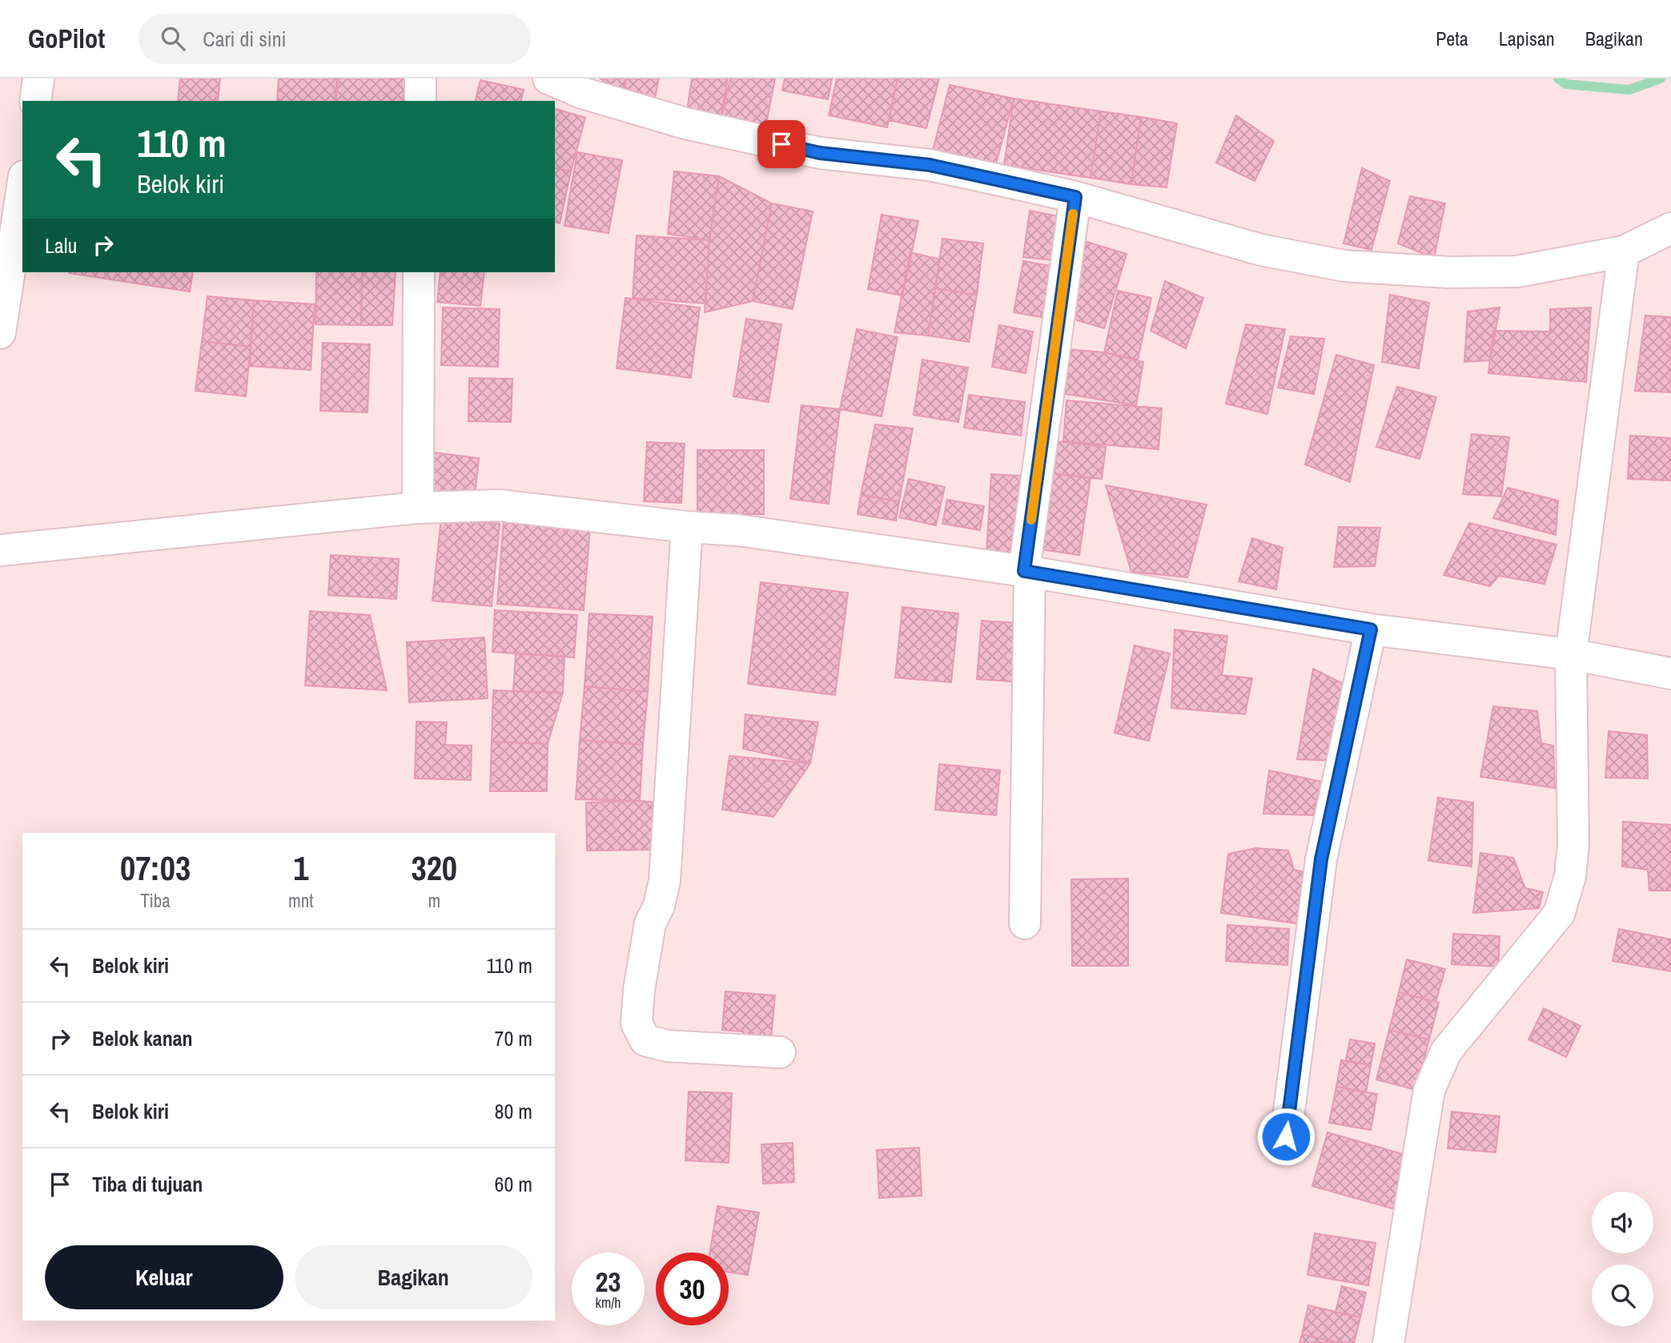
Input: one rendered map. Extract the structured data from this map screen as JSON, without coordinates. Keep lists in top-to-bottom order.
{
  "page": {
    "header": "GoPilot",
    "search": "Cari di sini",
    "nav": ["Peta", "Lapisan", "Bagikan"],
    "turn": ["110 m", "Belok kiri"],
    "then": "Lalu",
    "eta": [
      "07:03",
      "Tiba",
      "1",
      "mnt",
      "320",
      "m"
    ],
    "list": [
      {
        "name": "Belok kiri",
        "value": "110 m"
      },
      {
        "name": "Belok kanan",
        "value": "70 m"
      },
      {
        "name": "Belok kiri",
        "value": "80 m"
      },
      {
        "name": "Tiba di tujuan",
        "value": "60 m"
      }
    ],
    "buttons": ["Keluar", "Bagikan"],
    "speed": "23 km/h",
    "limit": "30"
  }
}
